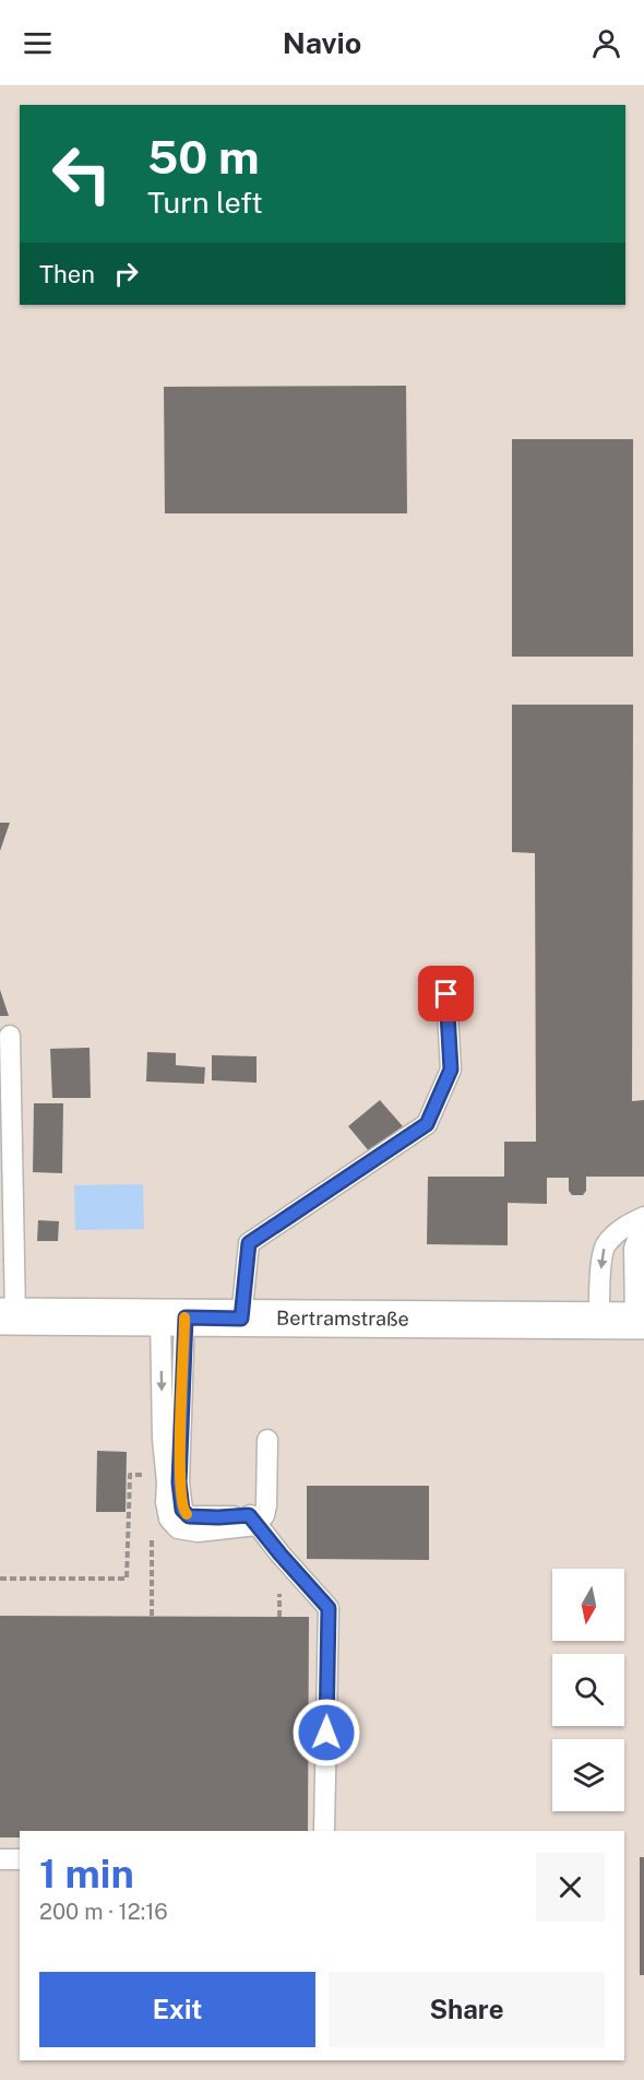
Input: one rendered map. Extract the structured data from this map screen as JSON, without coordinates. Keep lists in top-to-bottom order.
{
  "streets": {
    "street": ["Bertramstraße"]
  },
  "north": "bottom",
  "page": {
    "header": "Navio",
    "turn": ["50 m", "Turn left"],
    "then": "Then",
    "heading": ["1 min", "200 m · 12:16"],
    "buttons": ["Exit", "Share"]
  }
}
